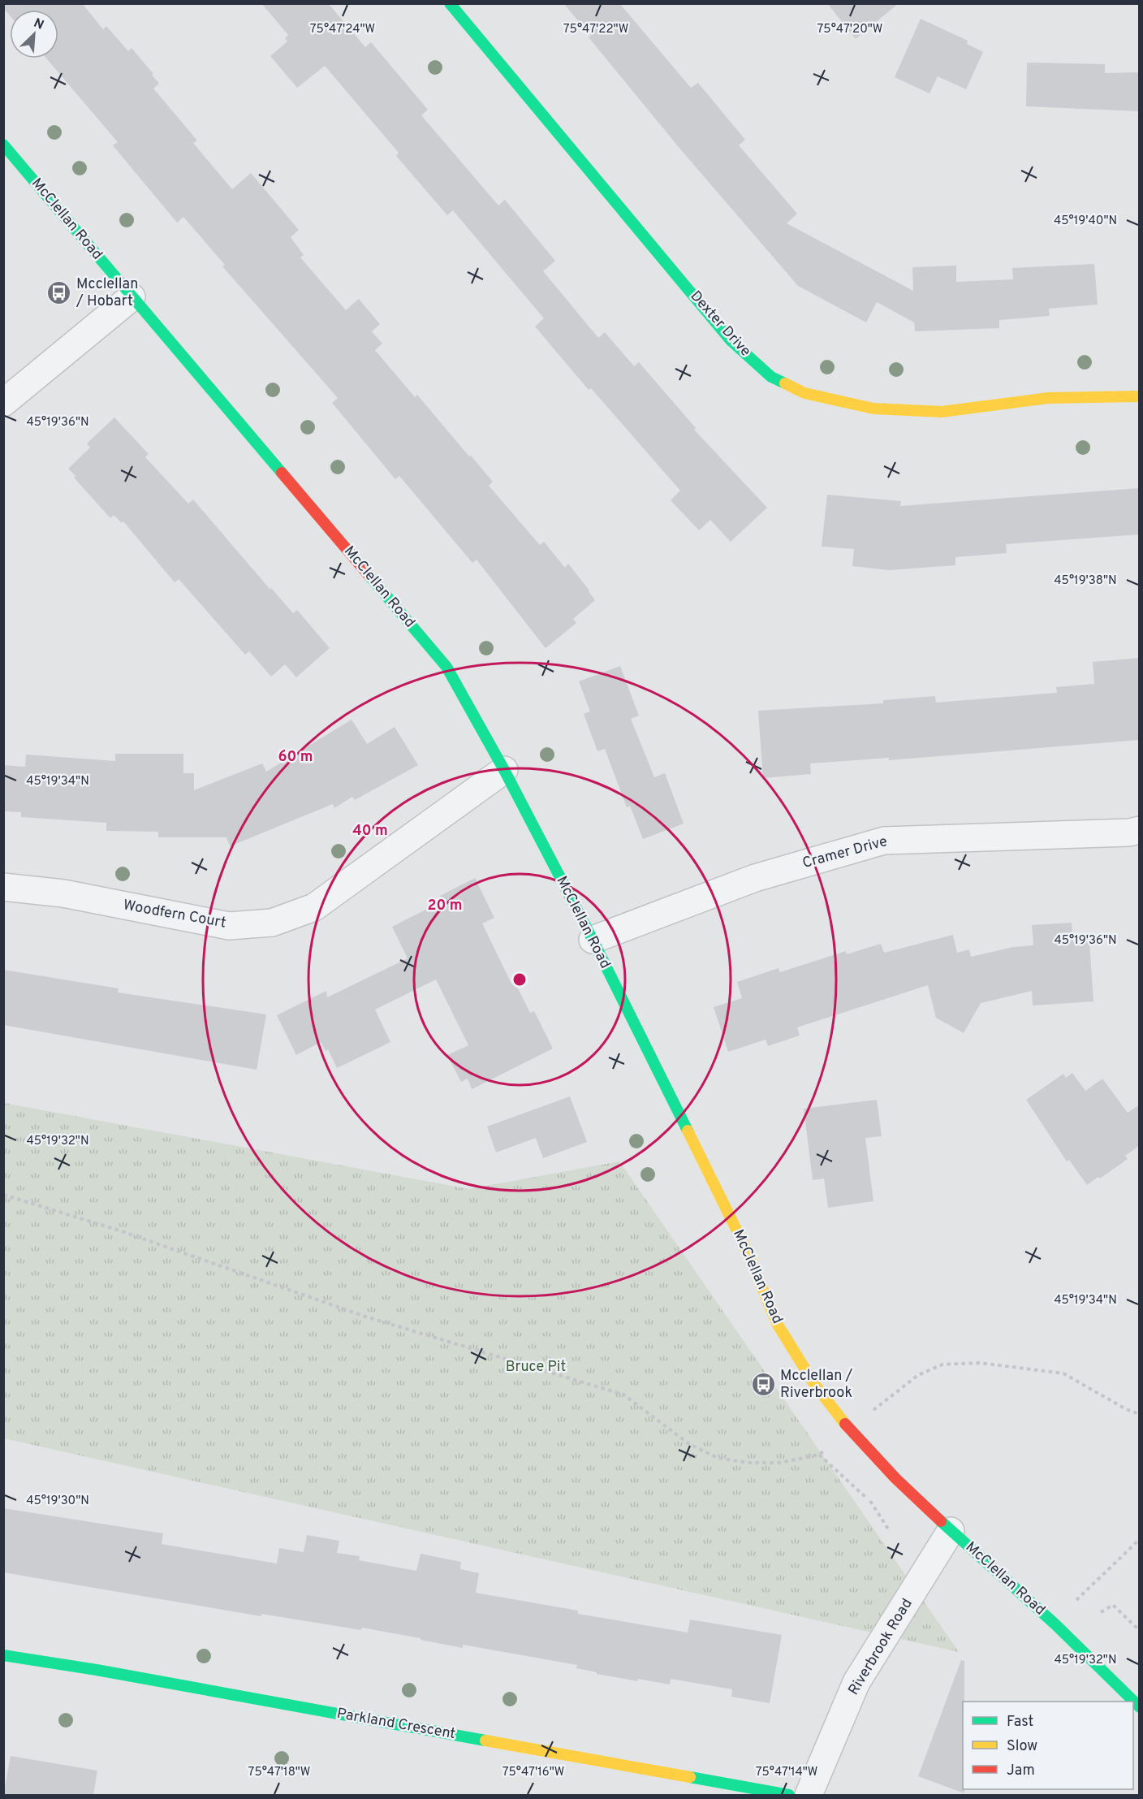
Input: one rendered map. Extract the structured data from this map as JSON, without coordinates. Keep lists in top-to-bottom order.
{
  "streets": {
    "street": [
      "McClellan Road",
      "Dexter Drive",
      "Cramer Drive",
      "Woodfern Court",
      "Riverbrook Road",
      "Parkland Crescent"
    ]
  },
  "crossings": [
    ["McClellan Road", "Cramer Drive"],
    ["McClellan Road", "Woodfern Court"],
    ["McClellan Road", "Riverbrook Road"]
  ],
  "parks": ["Bruce Pit"],
  "places": {
    "bus stop": ["Mcclellan / Hobart", "Mcclellan / Riverbrook"]
  },
  "legend": ["Fast", "Slow", "Jam"],
  "north": "top right",
  "coordinates": [
    "75°47'24\"W",
    "75°47'22\"W",
    "75°47'20\"W",
    "45°19'40\"N",
    "45°19'36\"N",
    "45°19'38\"N",
    "45°19'34\"N",
    "45°19'32\"N",
    "45°19'30\"N",
    "75°47'18\"W",
    "75°47'16\"W",
    "75°47'14\"W"
  ],
  "rings": ["60 m", "40 m", "20 m"]
}
